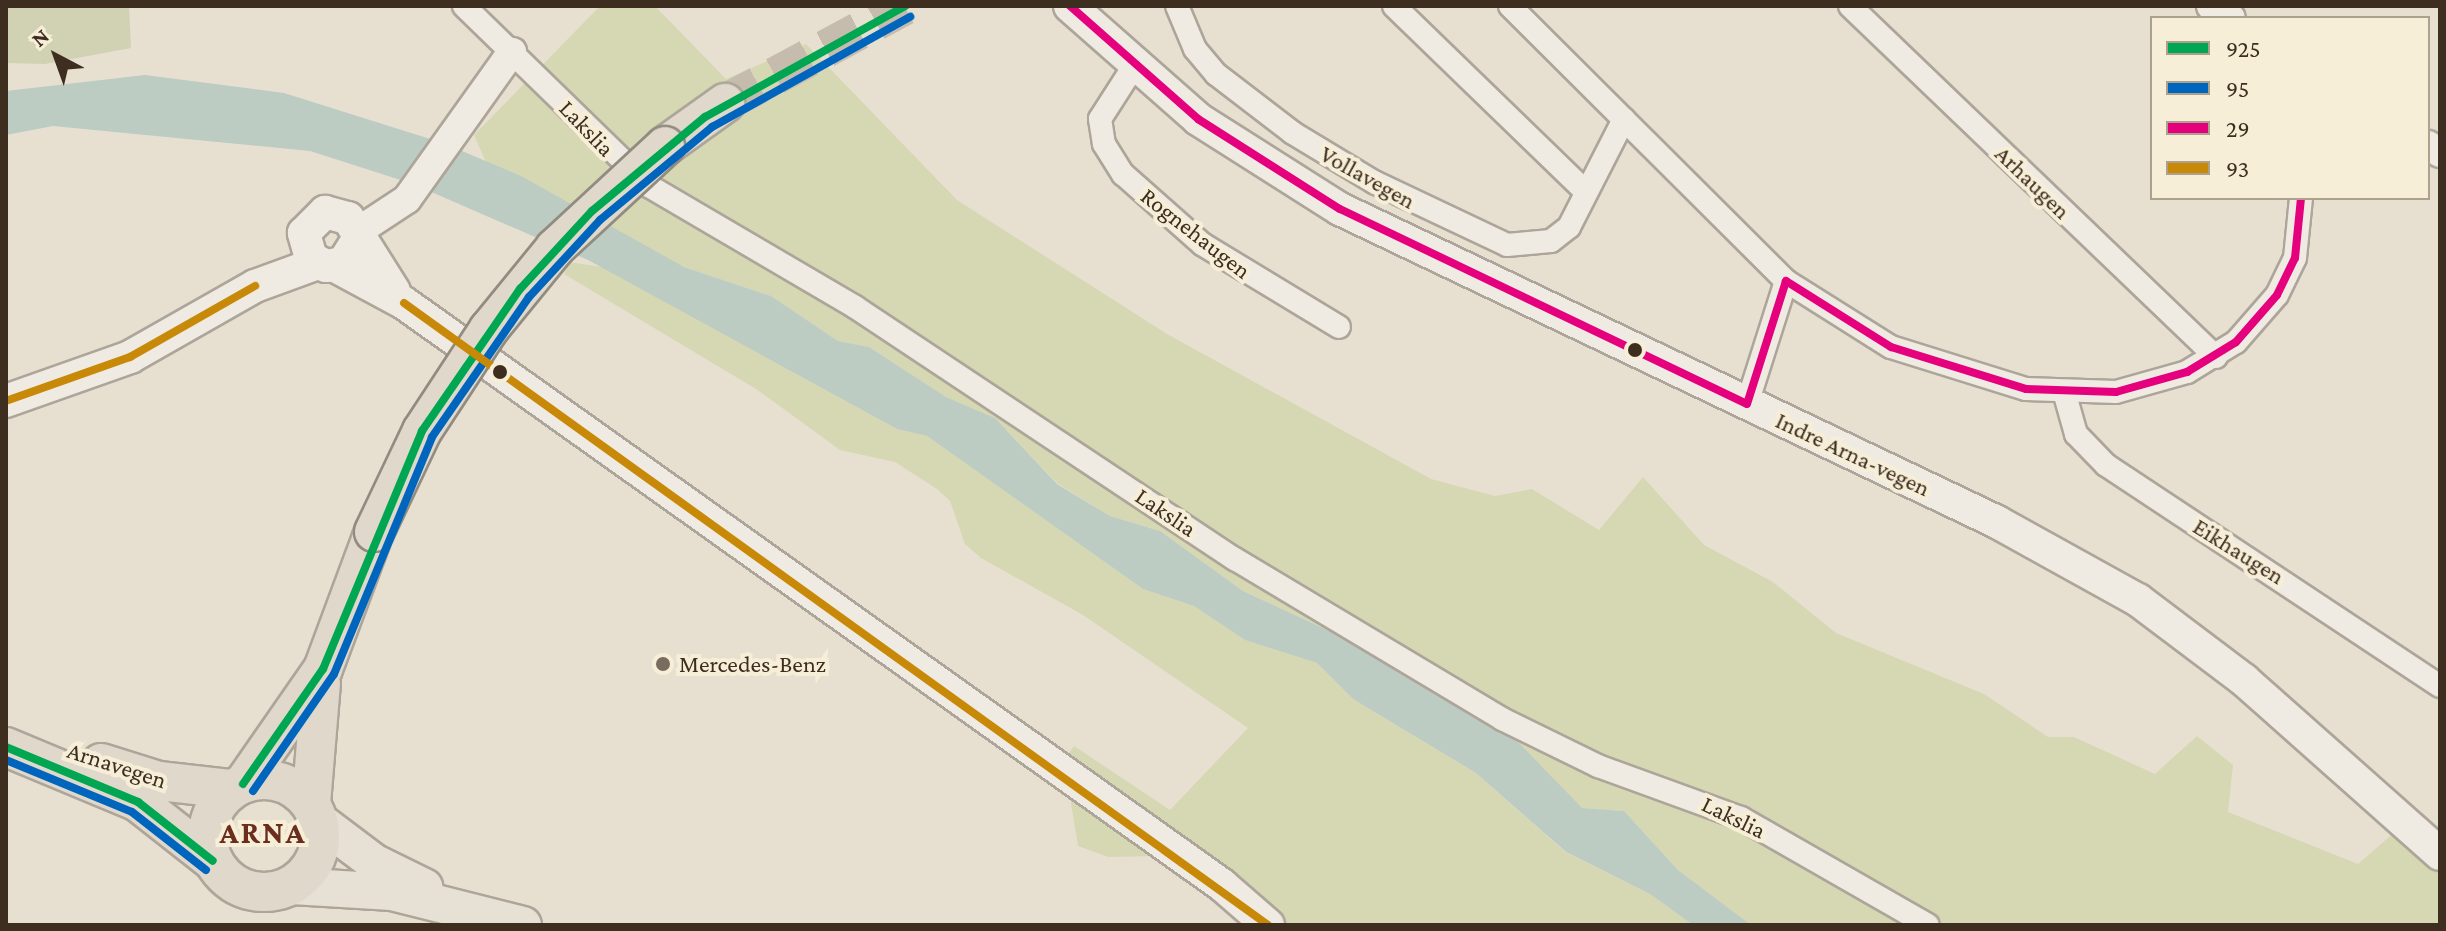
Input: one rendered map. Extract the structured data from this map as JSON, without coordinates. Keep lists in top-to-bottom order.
{
  "streets": {
    "highway": ["Arnavegen"],
    "main road": ["Indre Arna-vegen"],
    "street": [
      "Lakslia",
      "Vollavegen",
      "Arhaugen",
      "Rognehaugen",
      "Eikhaugen"
    ]
  },
  "crossings": [
    ["Rognehaugen", "Indre Arna-vegen"]
  ],
  "districts": ["ARNA"],
  "places": ["Mercedes-Benz"],
  "lines": [
    "transit line 925",
    "transit line 29",
    "transit line 95",
    "transit line 93"
  ],
  "legend": [
    "925",
    "95",
    "29",
    "93"
  ],
  "north": "top left"
}
